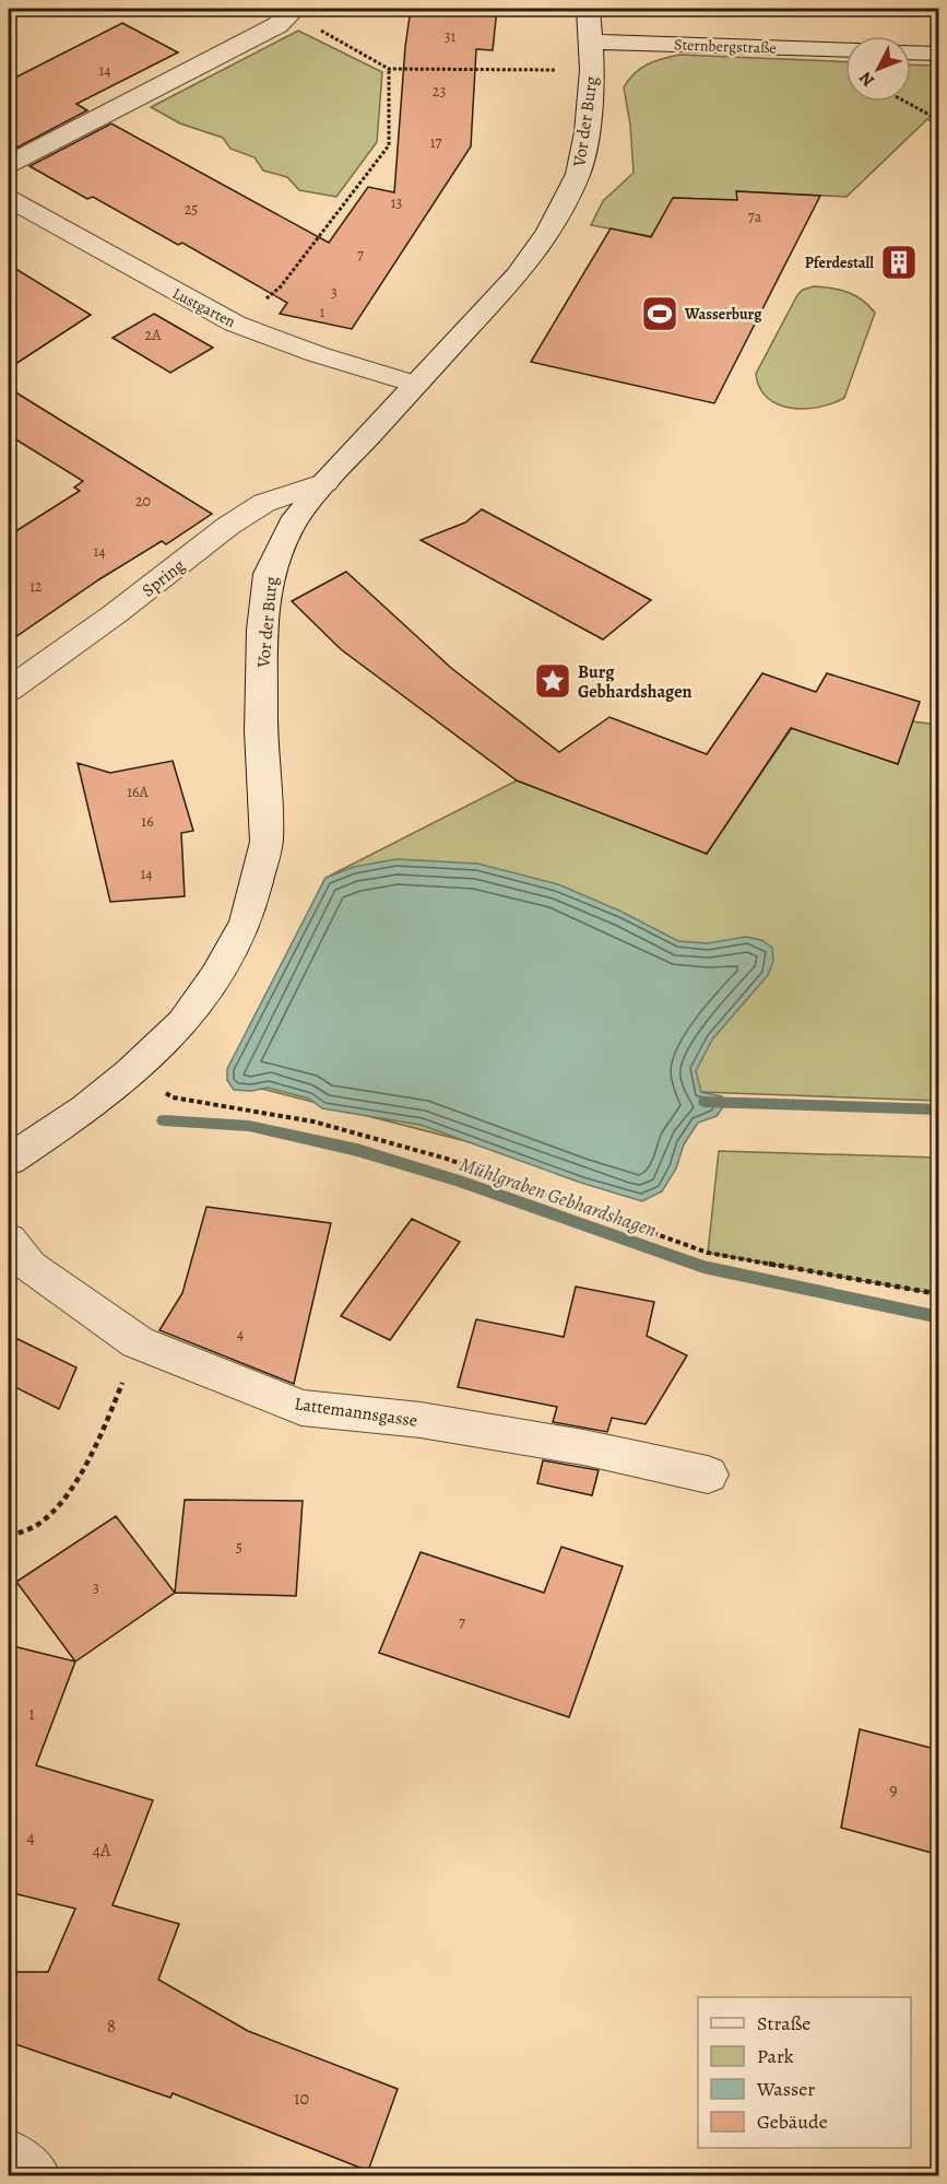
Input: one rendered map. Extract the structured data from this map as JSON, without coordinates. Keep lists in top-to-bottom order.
{
  "streets": {
    "main road": [
      "Sternbergstraße",
      "Vor der Burg",
      "Lustgarten",
      "Spring",
      "Lattemannsgasse"
    ]
  },
  "crossings": [
    ["Sternbergstraße", "Vor der Burg"],
    ["Vor der Burg", "Lustgarten"],
    ["Vor der Burg", "Spring"]
  ],
  "water": ["Mühlgraben Gebhardshagen"],
  "places": {
    "building": ["Pferdestall"],
    "sports": ["Wasserburg"],
    "place": ["Burg Gebhardshagen"]
  },
  "house_numbers": [
    "31",
    "14",
    "23",
    "17",
    "13",
    "25",
    "7a",
    "7",
    "3",
    "1",
    "2A",
    "20",
    "14",
    "12",
    "16A",
    "16",
    "14",
    "4",
    "5",
    "3",
    "7",
    "1",
    "9",
    "4",
    "4A",
    "8",
    "10"
  ],
  "legend": [
    "Straße",
    "Park",
    "Wasser",
    "Gebäude"
  ],
  "north": "bottom left"
}
